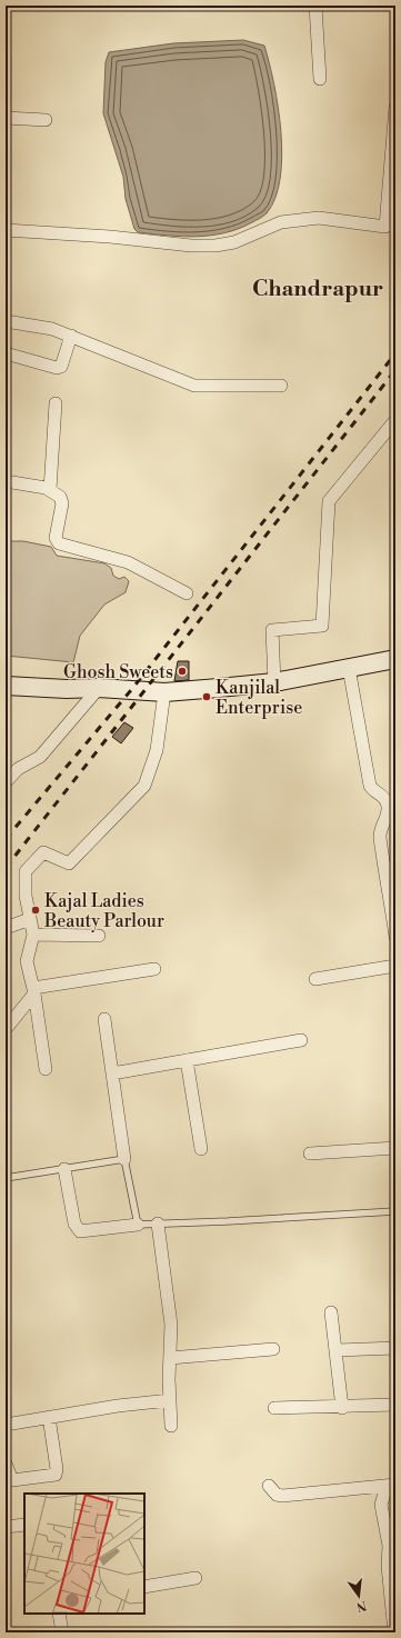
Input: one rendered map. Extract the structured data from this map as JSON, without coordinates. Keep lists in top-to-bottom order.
{
  "districts": ["Chandrapur"],
  "places": ["Ghosh Sweets", "Kanjilal Enterprise", "Kajal Ladies Beauty Parlour"],
  "north": "bottom"
}
